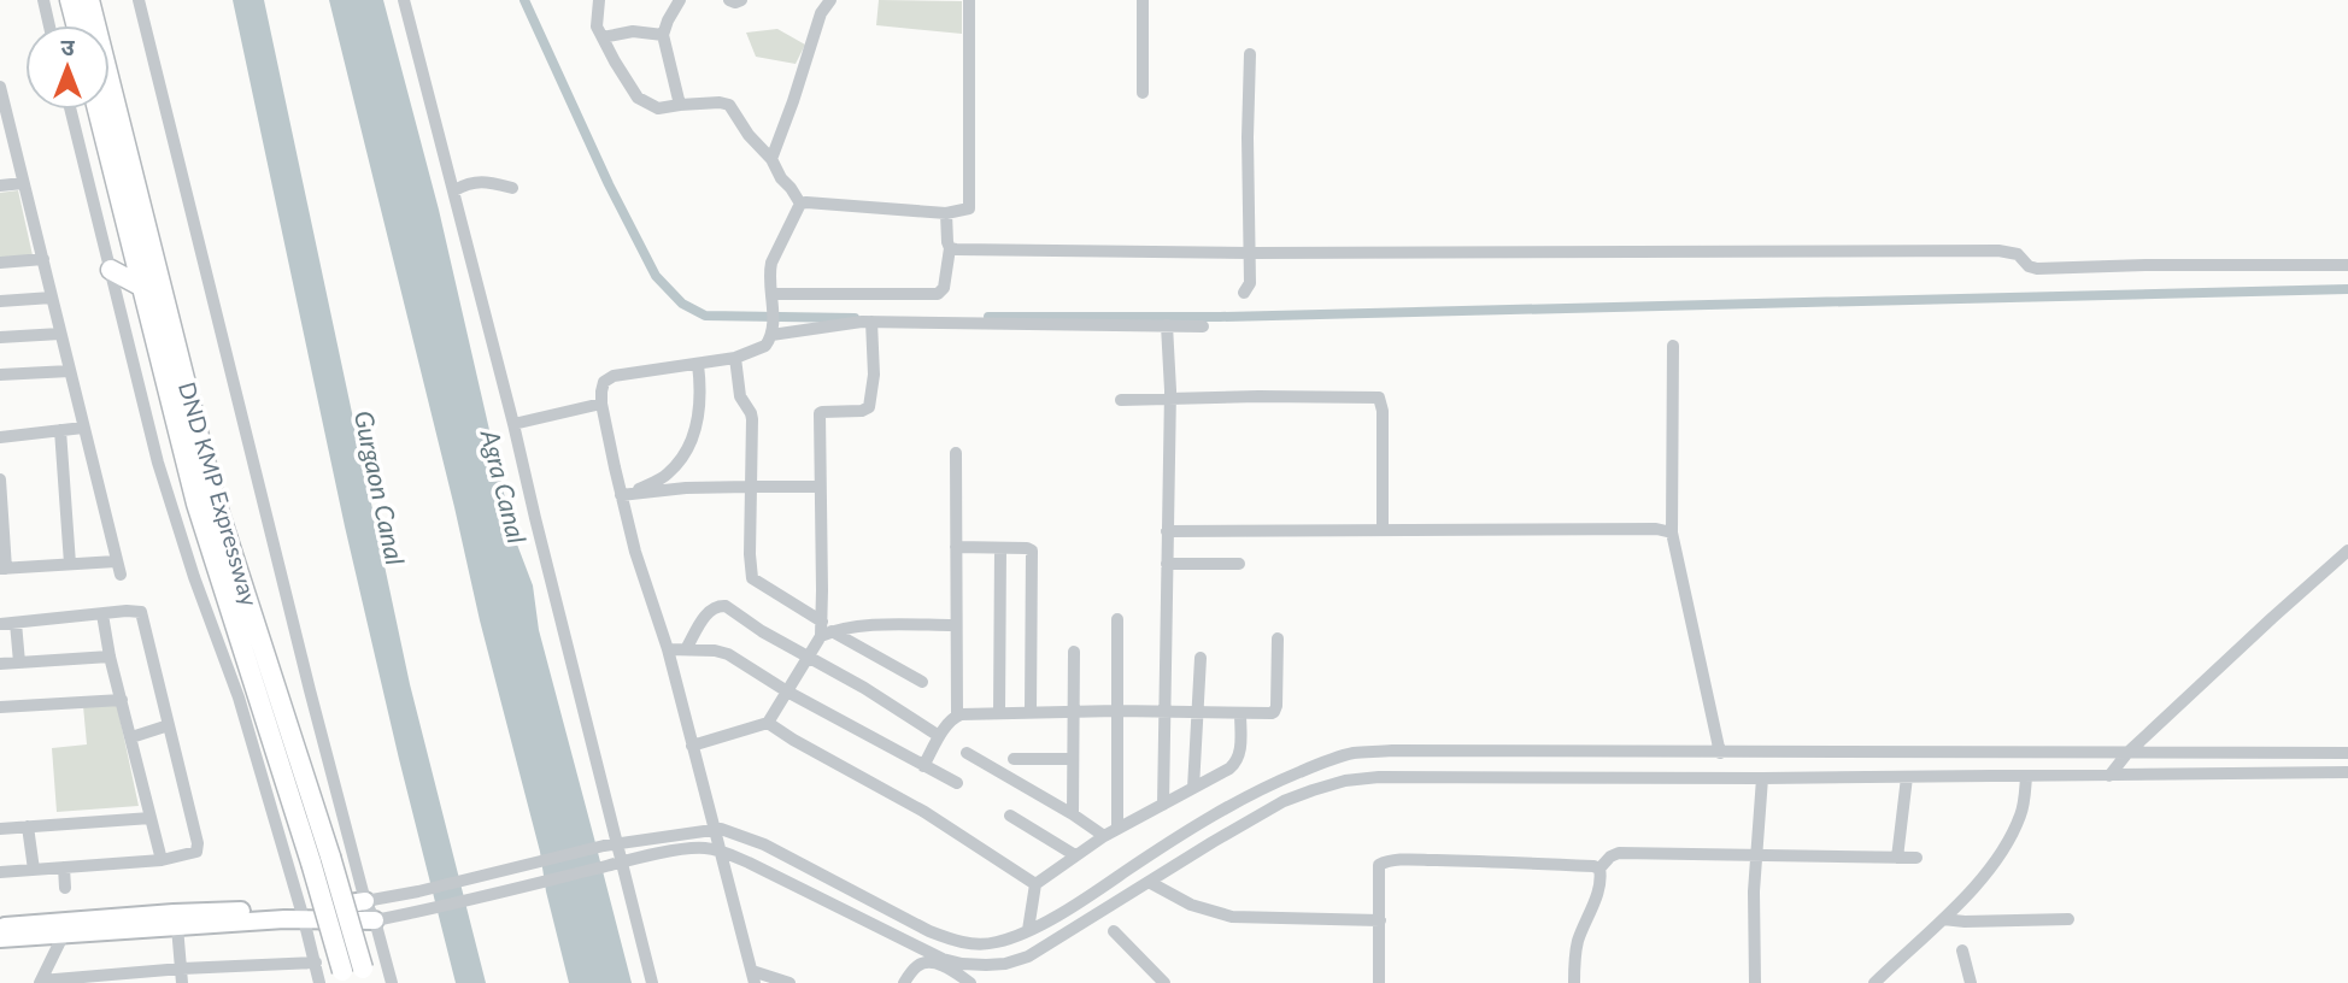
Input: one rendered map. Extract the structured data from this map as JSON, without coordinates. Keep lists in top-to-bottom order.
{
  "streets": {
    "highway": ["DND KMP Expressway"]
  },
  "water": ["Agra Canal", "Gurgaon Canal"],
  "north": "top"
}
